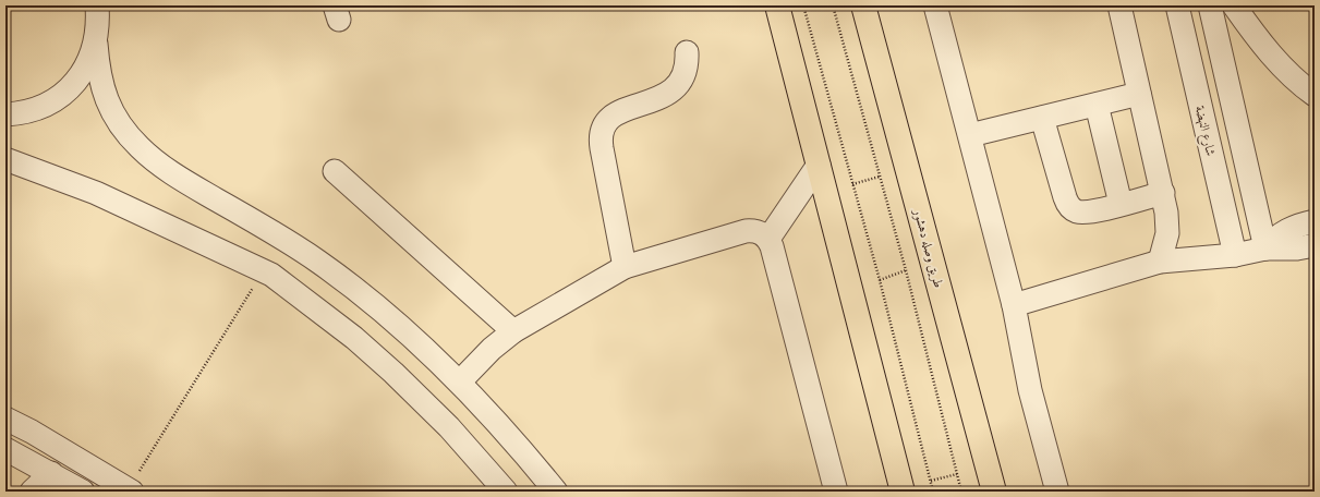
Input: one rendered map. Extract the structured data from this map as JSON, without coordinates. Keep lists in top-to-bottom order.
{
  "streets": {
    "main road": ["طريق وصله دهشور"],
    "street": ["شارع النهضة"]
  }
}
